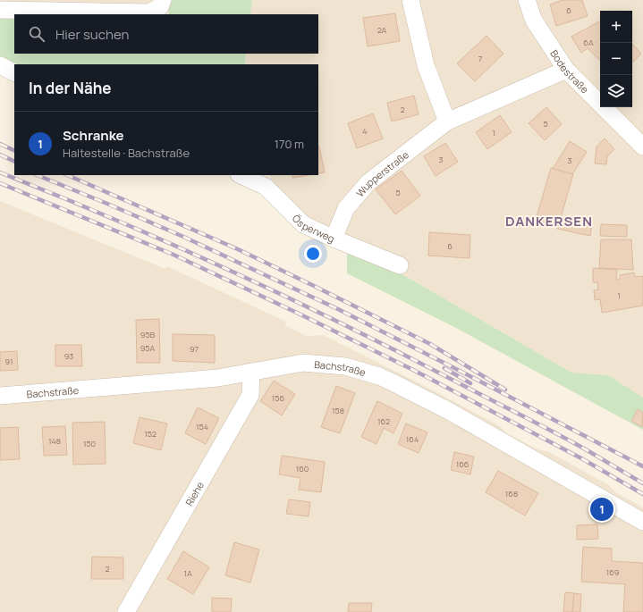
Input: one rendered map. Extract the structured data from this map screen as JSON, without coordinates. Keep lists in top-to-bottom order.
{
  "streets": {
    "street": [
      "Bodestraße",
      "Wupperstraße",
      "Ösperweg",
      "Bachstraße",
      "Riehe"
    ]
  },
  "crossings": [
    ["Bodestraße", "Wupperstraße"],
    ["Wupperstraße", "Ösperweg"],
    ["Bachstraße", "Riehe"]
  ],
  "districts": ["DANKERSEN"],
  "house_numbers": [
    "6",
    "2A",
    "6A",
    "7",
    "2",
    "5",
    "4",
    "1",
    "3",
    "3",
    "5",
    "6",
    "1",
    "95B",
    "95A",
    "97",
    "93",
    "91",
    "156",
    "158",
    "162",
    "154",
    "152",
    "164",
    "148",
    "150",
    "166",
    "160",
    "168",
    "2",
    "169",
    "1A"
  ],
  "page": {
    "map_buttons": ["+", "−"],
    "search": "Hier suchen",
    "heading": "In der Nähe",
    "list": [
      {
        "mark": "1",
        "name": "Schranke",
        "note": "Haltestelle · Bachstraße",
        "value": "170 m"
      }
    ],
    "pins": "1"
  }
}
